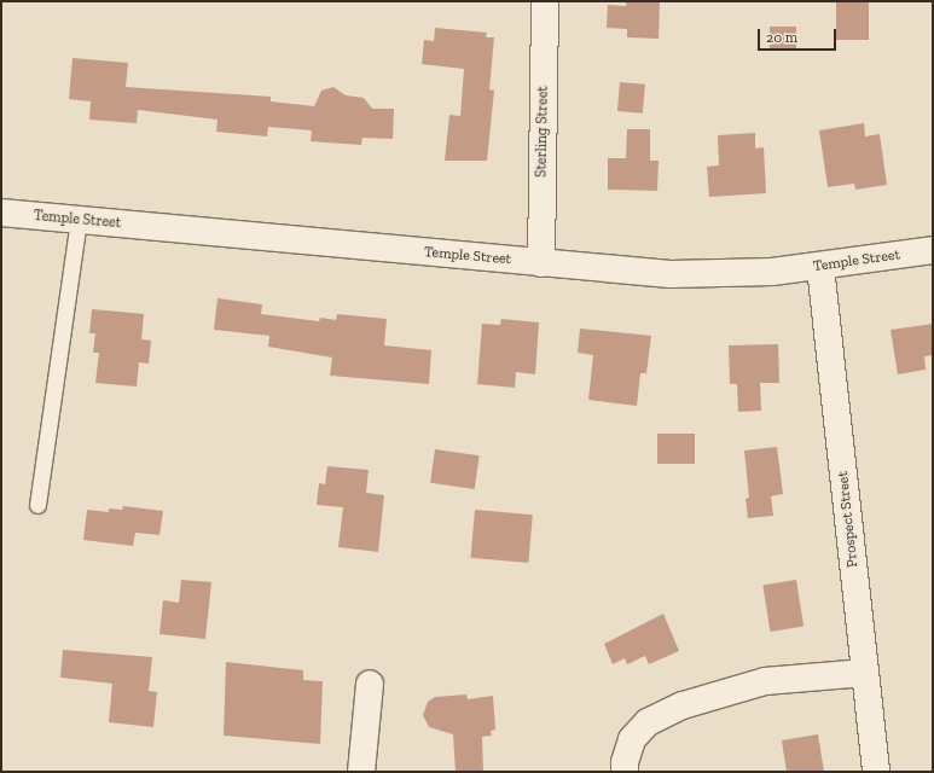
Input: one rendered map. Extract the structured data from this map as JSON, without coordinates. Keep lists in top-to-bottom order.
{
  "streets": {
    "street": ["Sterling Street", "Temple Street", "Prospect Street"]
  },
  "crossings": [
    ["Sterling Street", "Temple Street"],
    ["Temple Street", "Prospect Street"]
  ],
  "scale_bar": "20 m"
}
